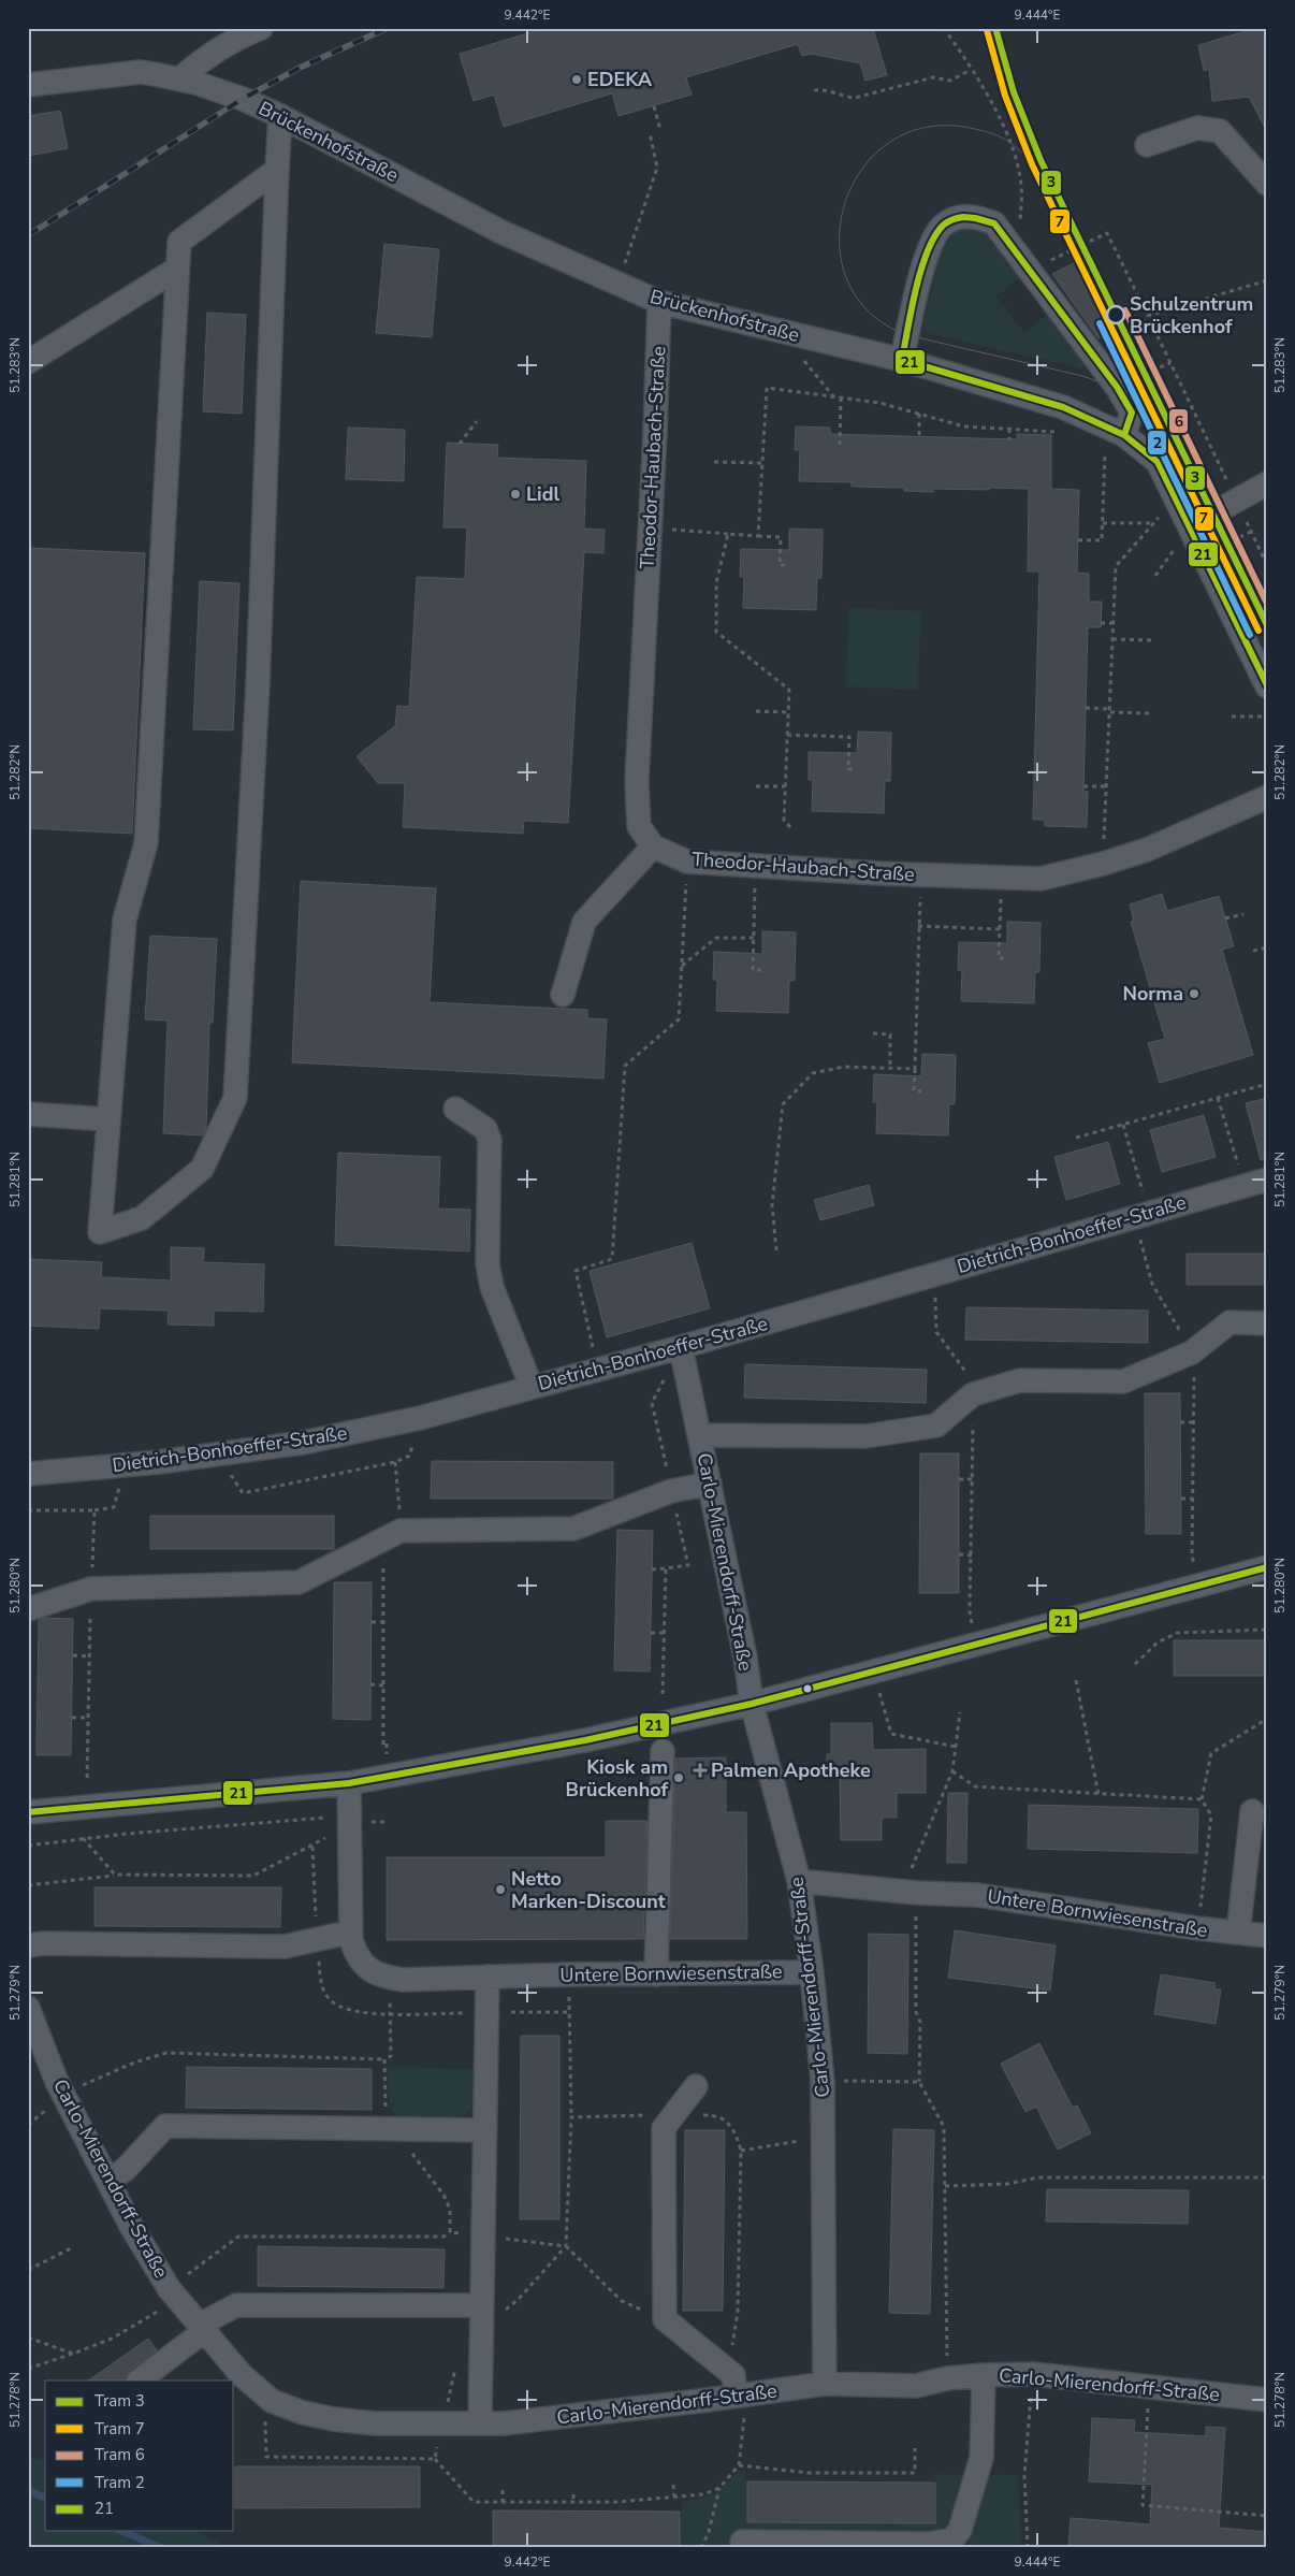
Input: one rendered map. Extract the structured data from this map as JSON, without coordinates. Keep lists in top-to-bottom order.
{
  "streets": {
    "street": [
      "Brückenhofstraße",
      "Theodor-Haubach-Straße",
      "Dietrich-Bonhoeffer-Straße",
      "Carlo-Mierendorff-Straße",
      "Untere Bornwiesenstraße"
    ]
  },
  "crossings": [
    ["Brückenhofstraße", "Theodor-Haubach-Straße"],
    ["Dietrich-Bonhoeffer-Straße", "Carlo-Mierendorff-Straße"],
    ["Carlo-Mierendorff-Straße", "Untere Bornwiesenstraße"]
  ],
  "places": {
    "other": [
      "EDEKA",
      "Schulzentrum Brückenhof",
      "Lidl",
      "Norma",
      "Kiosk am Brückenhof",
      "Netto Marken-Discount"
    ],
    "health": ["Palmen Apotheke"]
  },
  "lines": [
    "tram line 3",
    "tram line 7",
    "transit line 21",
    "tram line 6",
    "tram line 2"
  ],
  "legend": [
    "Tram 3",
    "Tram 7",
    "Tram 6",
    "Tram 2",
    "21"
  ],
  "coordinates": [
    "9.442°E",
    "9.444°E",
    "51.283°N",
    "51.282°N",
    "51.281°N",
    "51.280°N",
    "51.279°N",
    "51.278°N"
  ]
}
